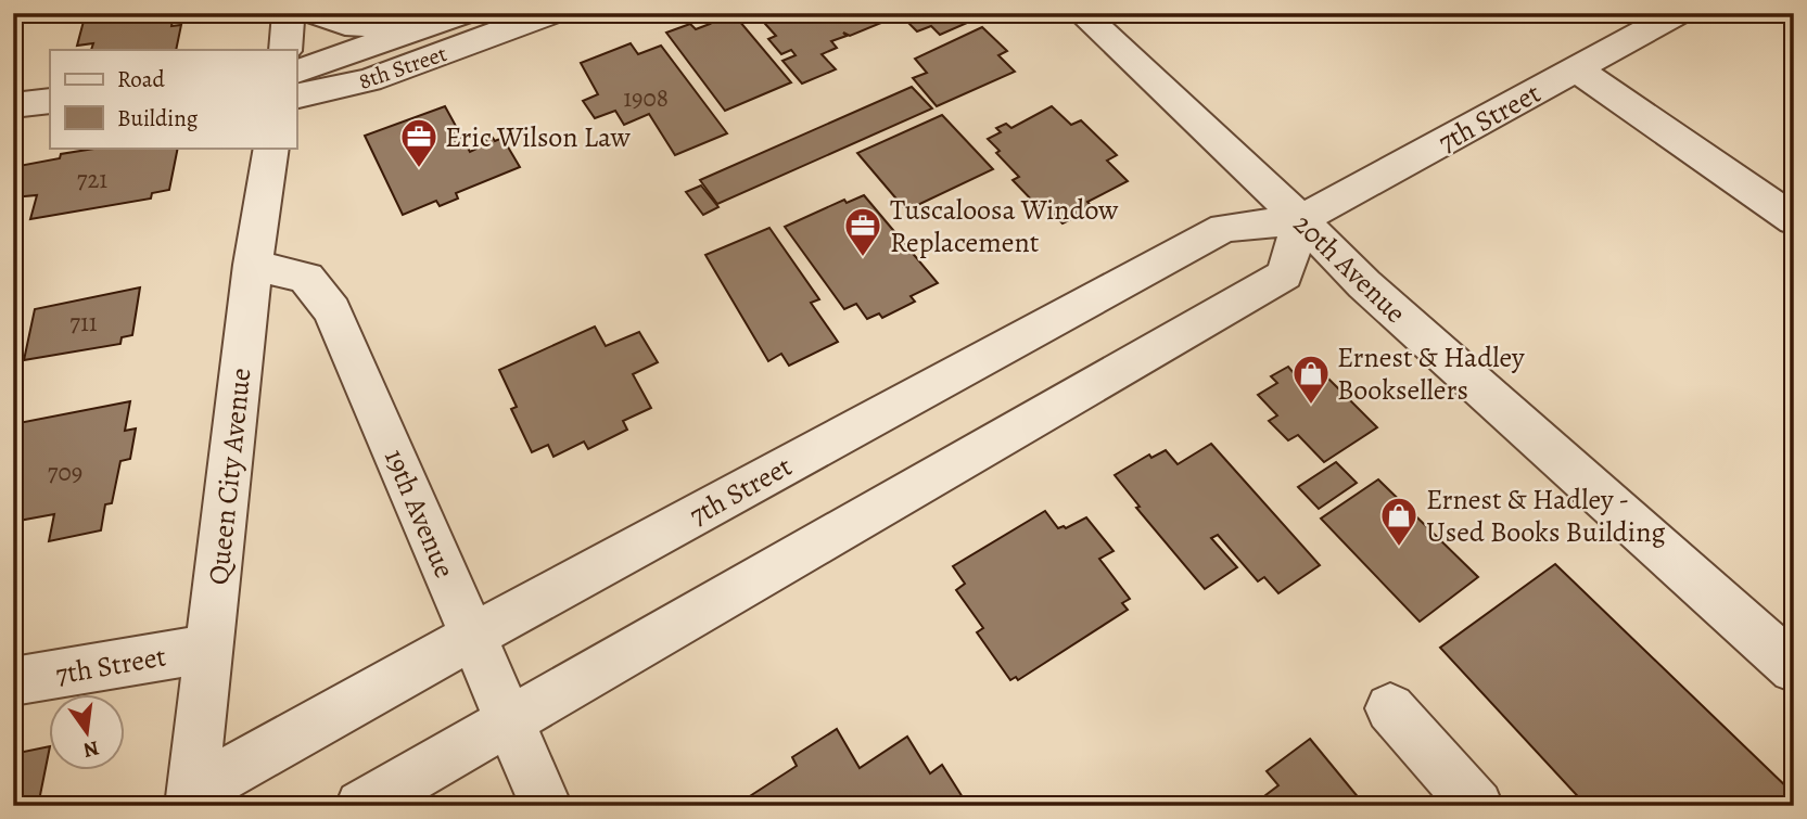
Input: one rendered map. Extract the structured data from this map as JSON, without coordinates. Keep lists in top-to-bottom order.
{
  "streets": {
    "street": [
      "8th Street",
      "7th Street",
      "20th Avenue",
      "Queen City Avenue",
      "19th Avenue"
    ]
  },
  "crossings": [
    ["7th Street", "20th Avenue"],
    ["7th Street", "Queen City Avenue"],
    ["7th Street", "19th Avenue"],
    ["Queen City Avenue", "19th Avenue"]
  ],
  "places": {
    "office": ["Eric Wilson Law", "Tuscaloosa Window Replacement"],
    "shop": ["Ernest & Hadley Booksellers", "Ernest & Hadley - Used Books Building"]
  },
  "house_numbers": [
    "1908",
    "721",
    "711",
    "709"
  ],
  "legend": ["Road", "Building"],
  "north": "bottom"
}
